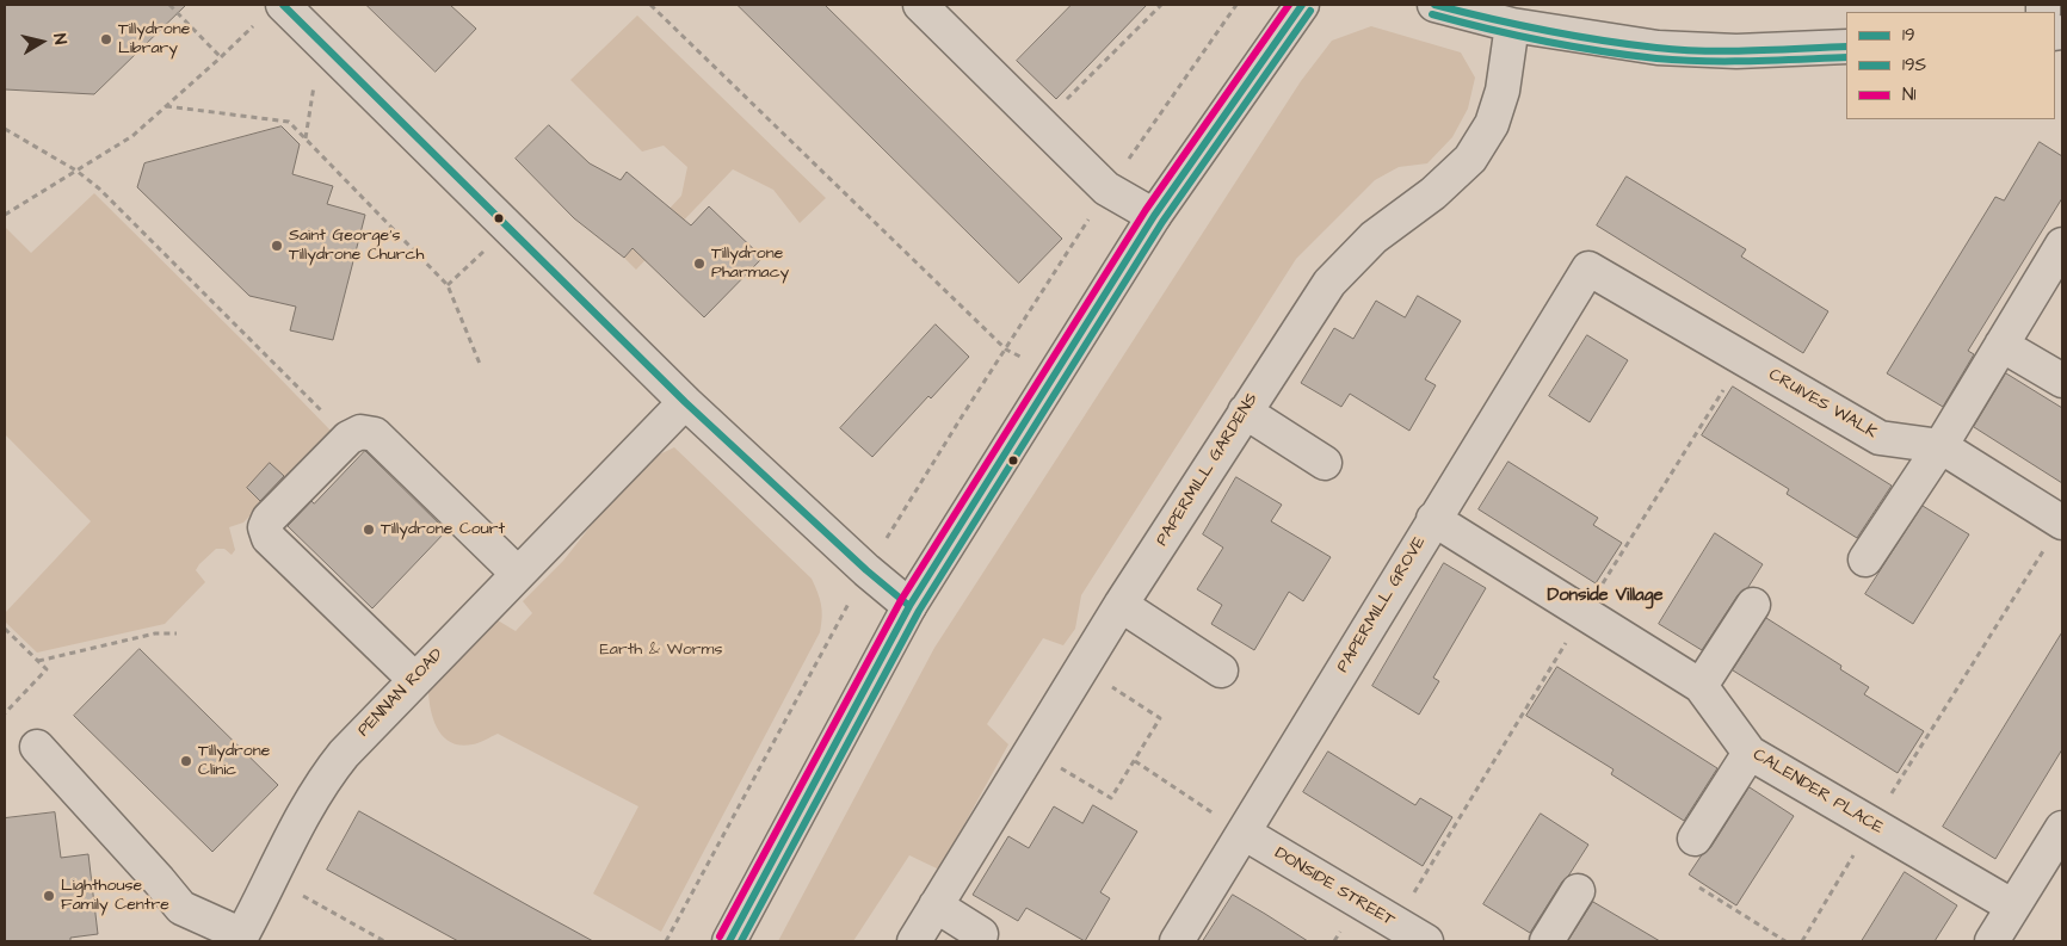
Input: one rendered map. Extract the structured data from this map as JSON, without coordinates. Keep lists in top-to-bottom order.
{
  "streets": {
    "street": [
      "CRUIVES WALK",
      "PAPERMILL GARDENS",
      "PAPERMILL GROVE",
      "PENNAN ROAD",
      "CALENDER PLACE",
      "DONSIDE STREET"
    ]
  },
  "crossings": [
    ["CRUIVES WALK", "PAPERMILL GROVE"],
    ["PAPERMILL GROVE", "CALENDER PLACE"],
    ["PAPERMILL GROVE", "DONSIDE STREET"]
  ],
  "districts": ["Donside Village"],
  "parks": ["Earth & Worms"],
  "places": [
    "Tillydrone Library",
    "Saint George's Tillydrone Church",
    "Tillydrone Pharmacy",
    "Tillydrone Court",
    "Tillydrone Clinic",
    "Lighthouse Family Centre"
  ],
  "lines": ["transit line 19", "transit line N1", "transit line 19S"],
  "legend": ["19", "19S", "N1"],
  "north": "right"
}
